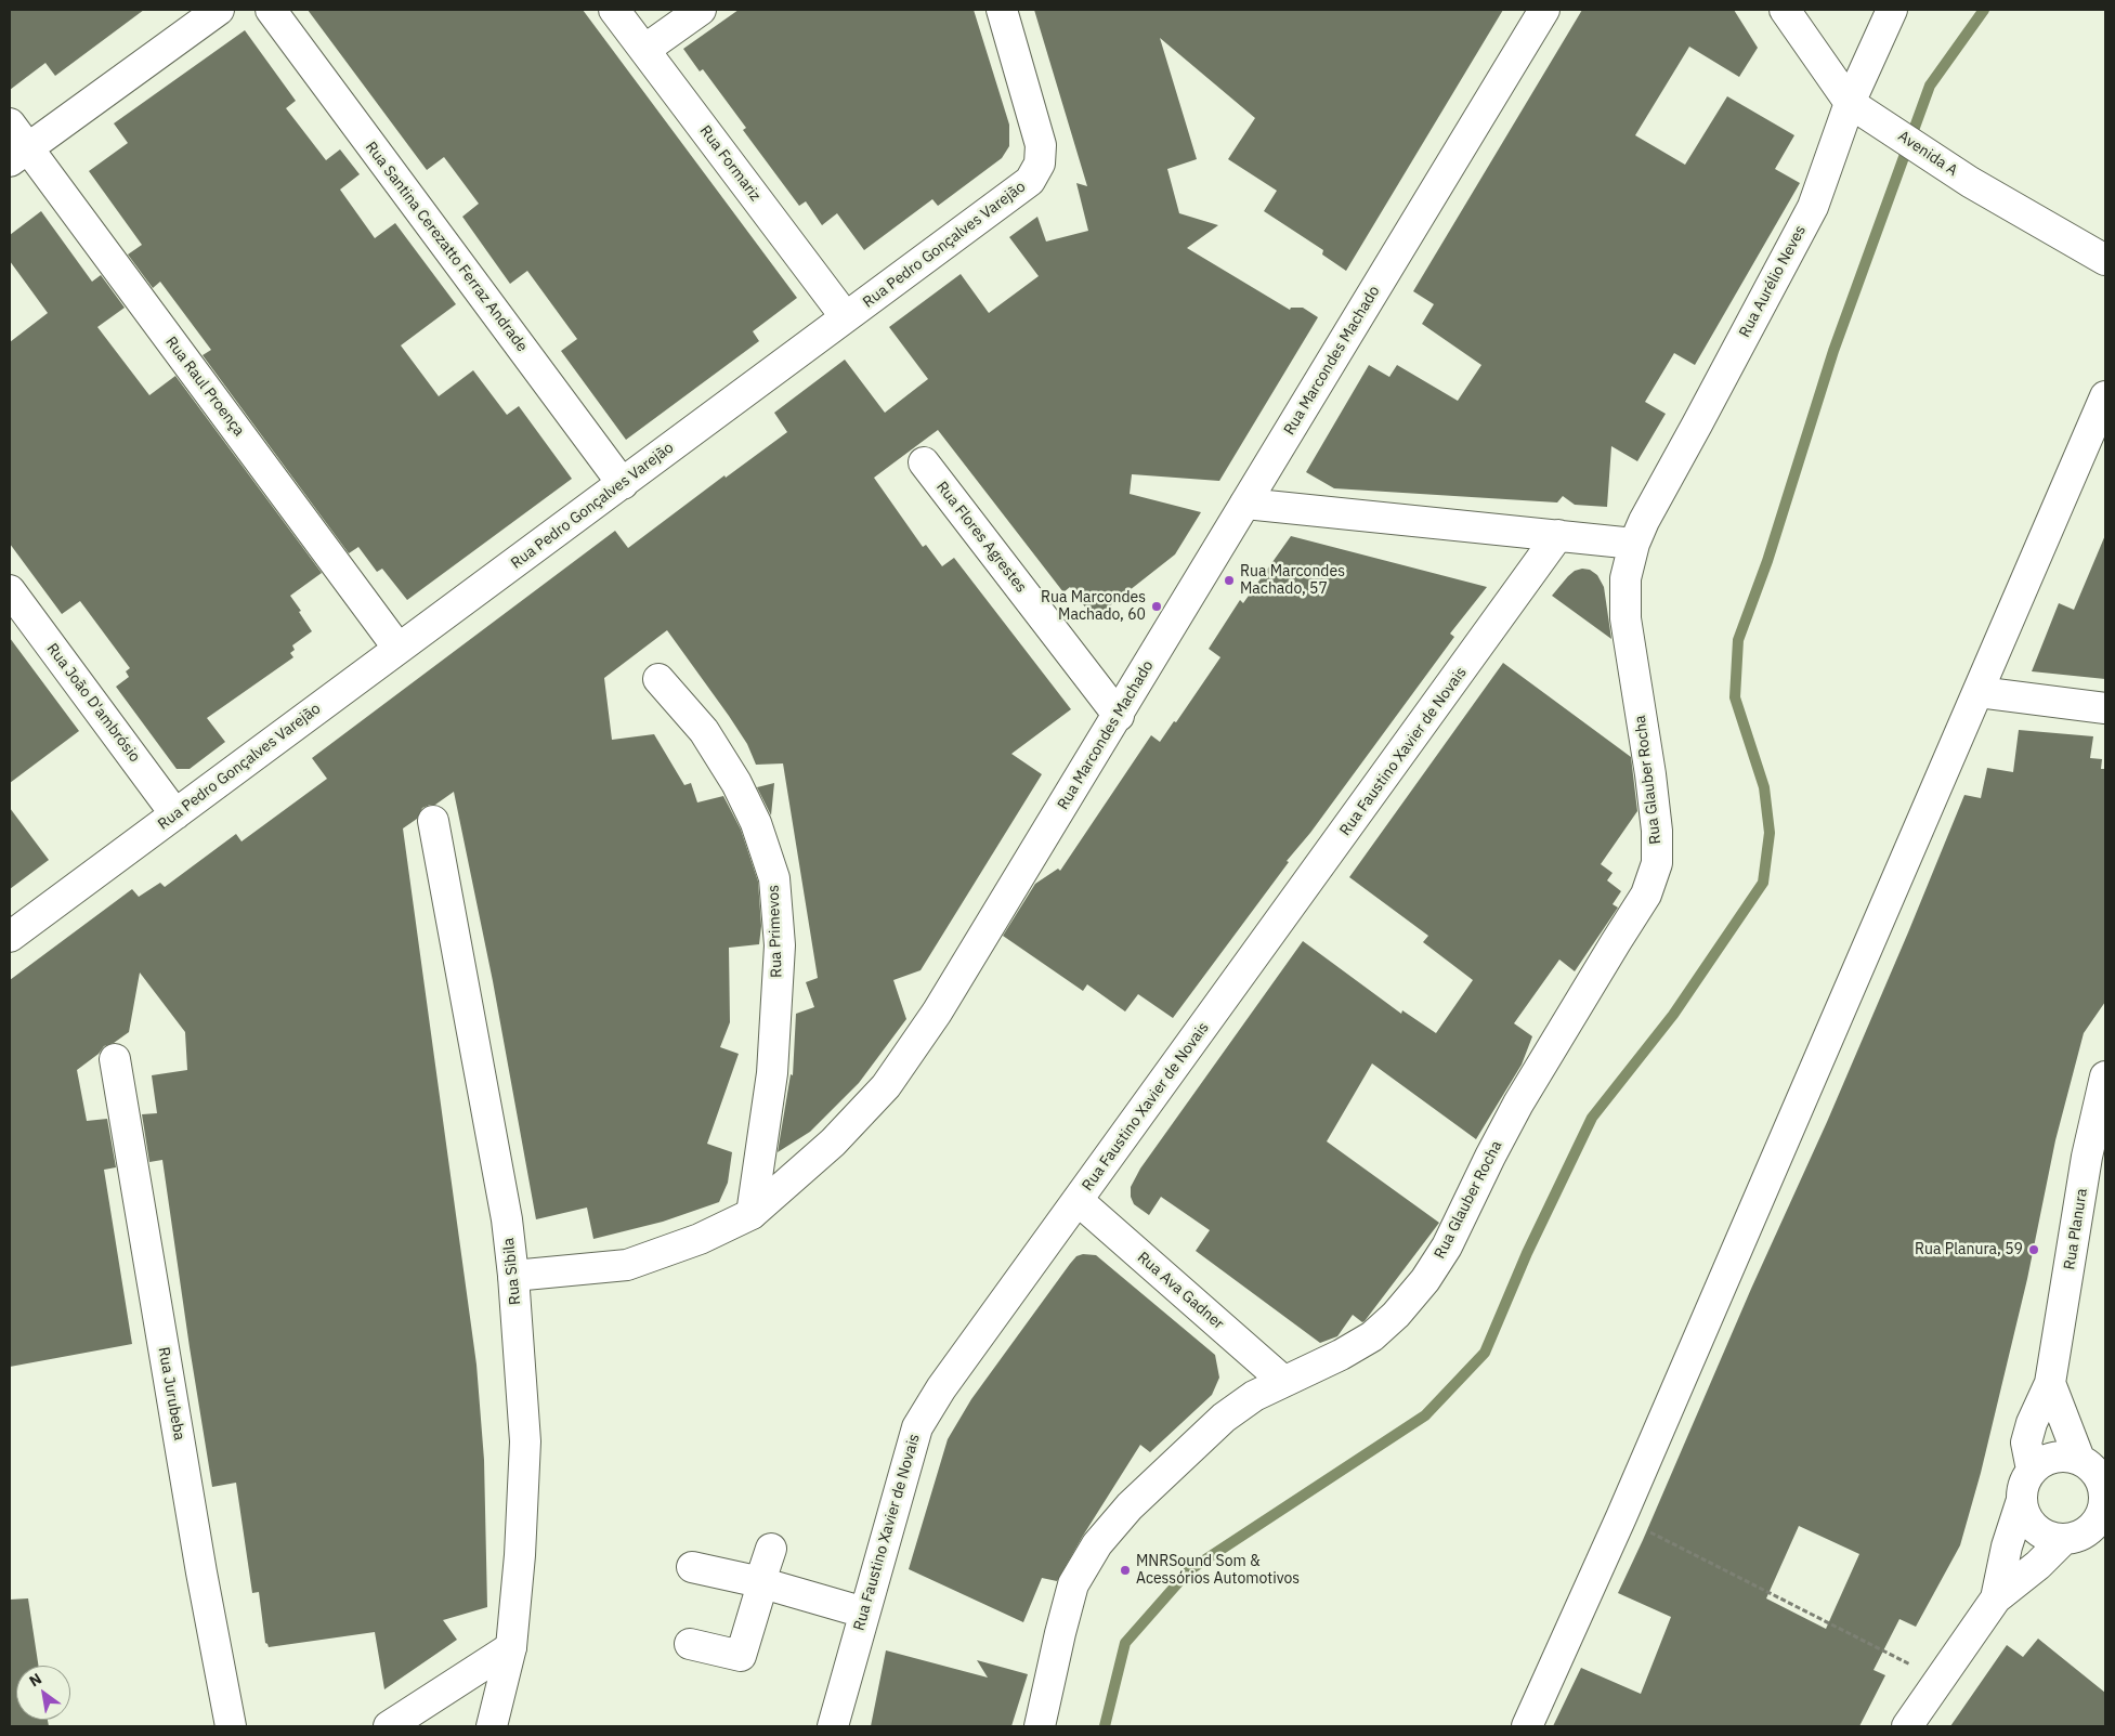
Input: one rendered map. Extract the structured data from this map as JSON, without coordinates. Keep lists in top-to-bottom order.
{
  "streets": {
    "street": [
      "Avenida A",
      "Rua Formariz",
      "Rua Pedro Gonçalves Varejão",
      "Rua Santina Cerezatto Ferraz Andrade",
      "Rua Aurélio Neves",
      "Rua Marcondes Machado",
      "Rua Raul Proença",
      "Rua Flores Agrestes",
      "Rua João D'ambrósio",
      "Rua Faustino Xavier de Novais",
      "Rua Glauber Rocha",
      "Rua Primevos",
      "Rua Planura",
      "Rua Sibila",
      "Rua Ava Gadner",
      "Rua Jurubeba"
    ]
  },
  "crossings": [
    ["Avenida A", "Rua Aurélio Neves"],
    ["Rua Formariz", "Rua Pedro Gonçalves Varejão"],
    ["Rua Pedro Gonçalves Varejão", "Rua Santina Cerezatto Ferraz Andrade"],
    ["Rua Pedro Gonçalves Varejão", "Rua Raul Proença"],
    ["Rua Pedro Gonçalves Varejão", "Rua João D'ambrósio"],
    ["Rua Aurélio Neves", "Rua Glauber Rocha"],
    ["Rua Marcondes Machado", "Rua Flores Agrestes"],
    ["Rua Marcondes Machado", "Rua Primevos"],
    ["Rua Marcondes Machado", "Rua Sibila"],
    ["Rua Faustino Xavier de Novais", "Rua Ava Gadner"],
    ["Rua Glauber Rocha", "Rua Ava Gadner"]
  ],
  "places": [
    "Rua Marcondes Machado, 57",
    "Rua Marcondes Machado, 60",
    "Rua Planura, 59",
    "MNRSound Som & Acessórios Automotivos"
  ],
  "north": "top left"
}
